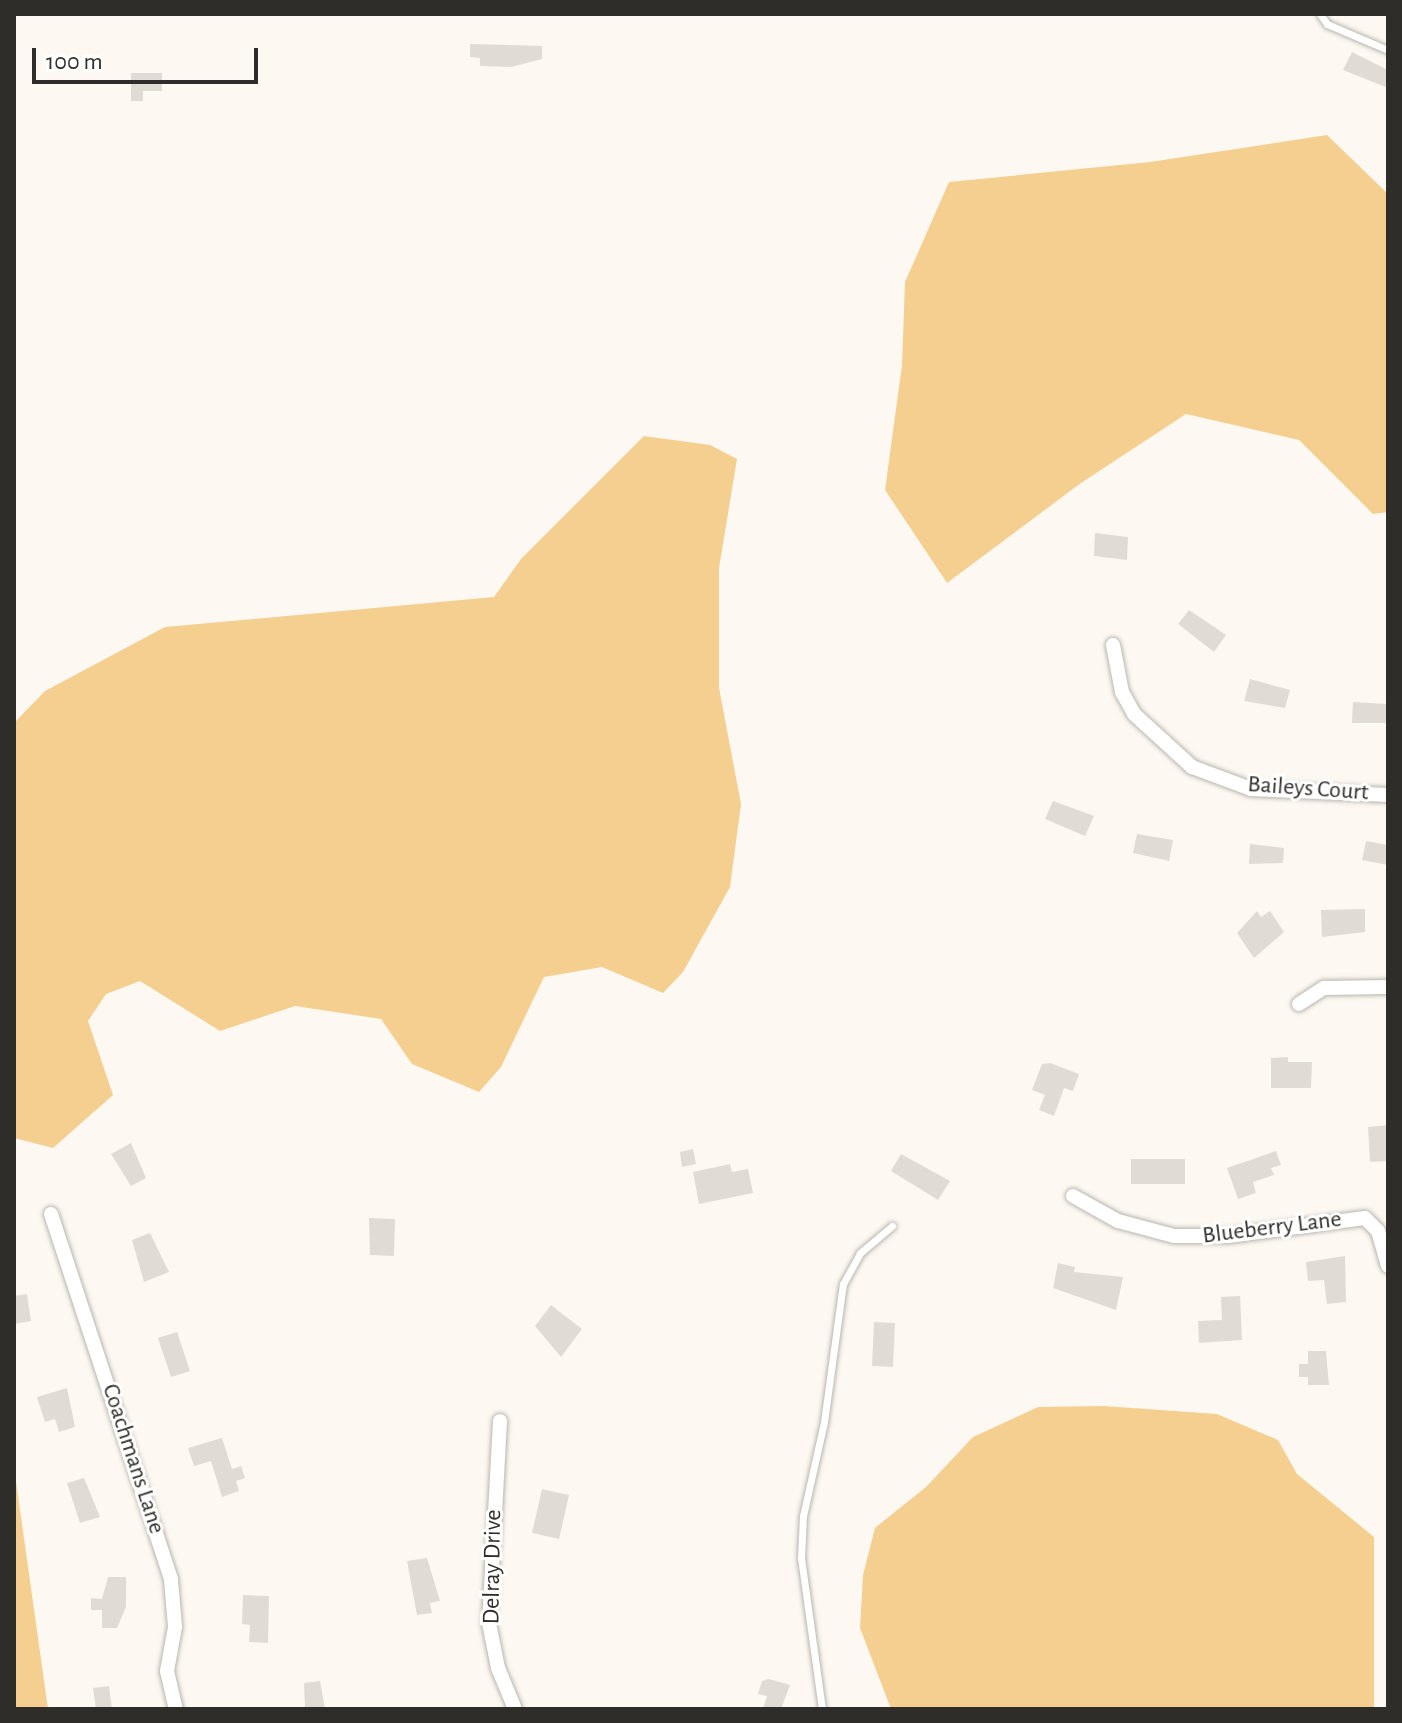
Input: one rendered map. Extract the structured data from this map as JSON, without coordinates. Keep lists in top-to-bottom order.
{
  "streets": {
    "street": [
      "Baileys Court",
      "Blueberry Lane",
      "Coachmans Lane",
      "Delray Drive"
    ]
  },
  "scale_bar": "100 m"
}
